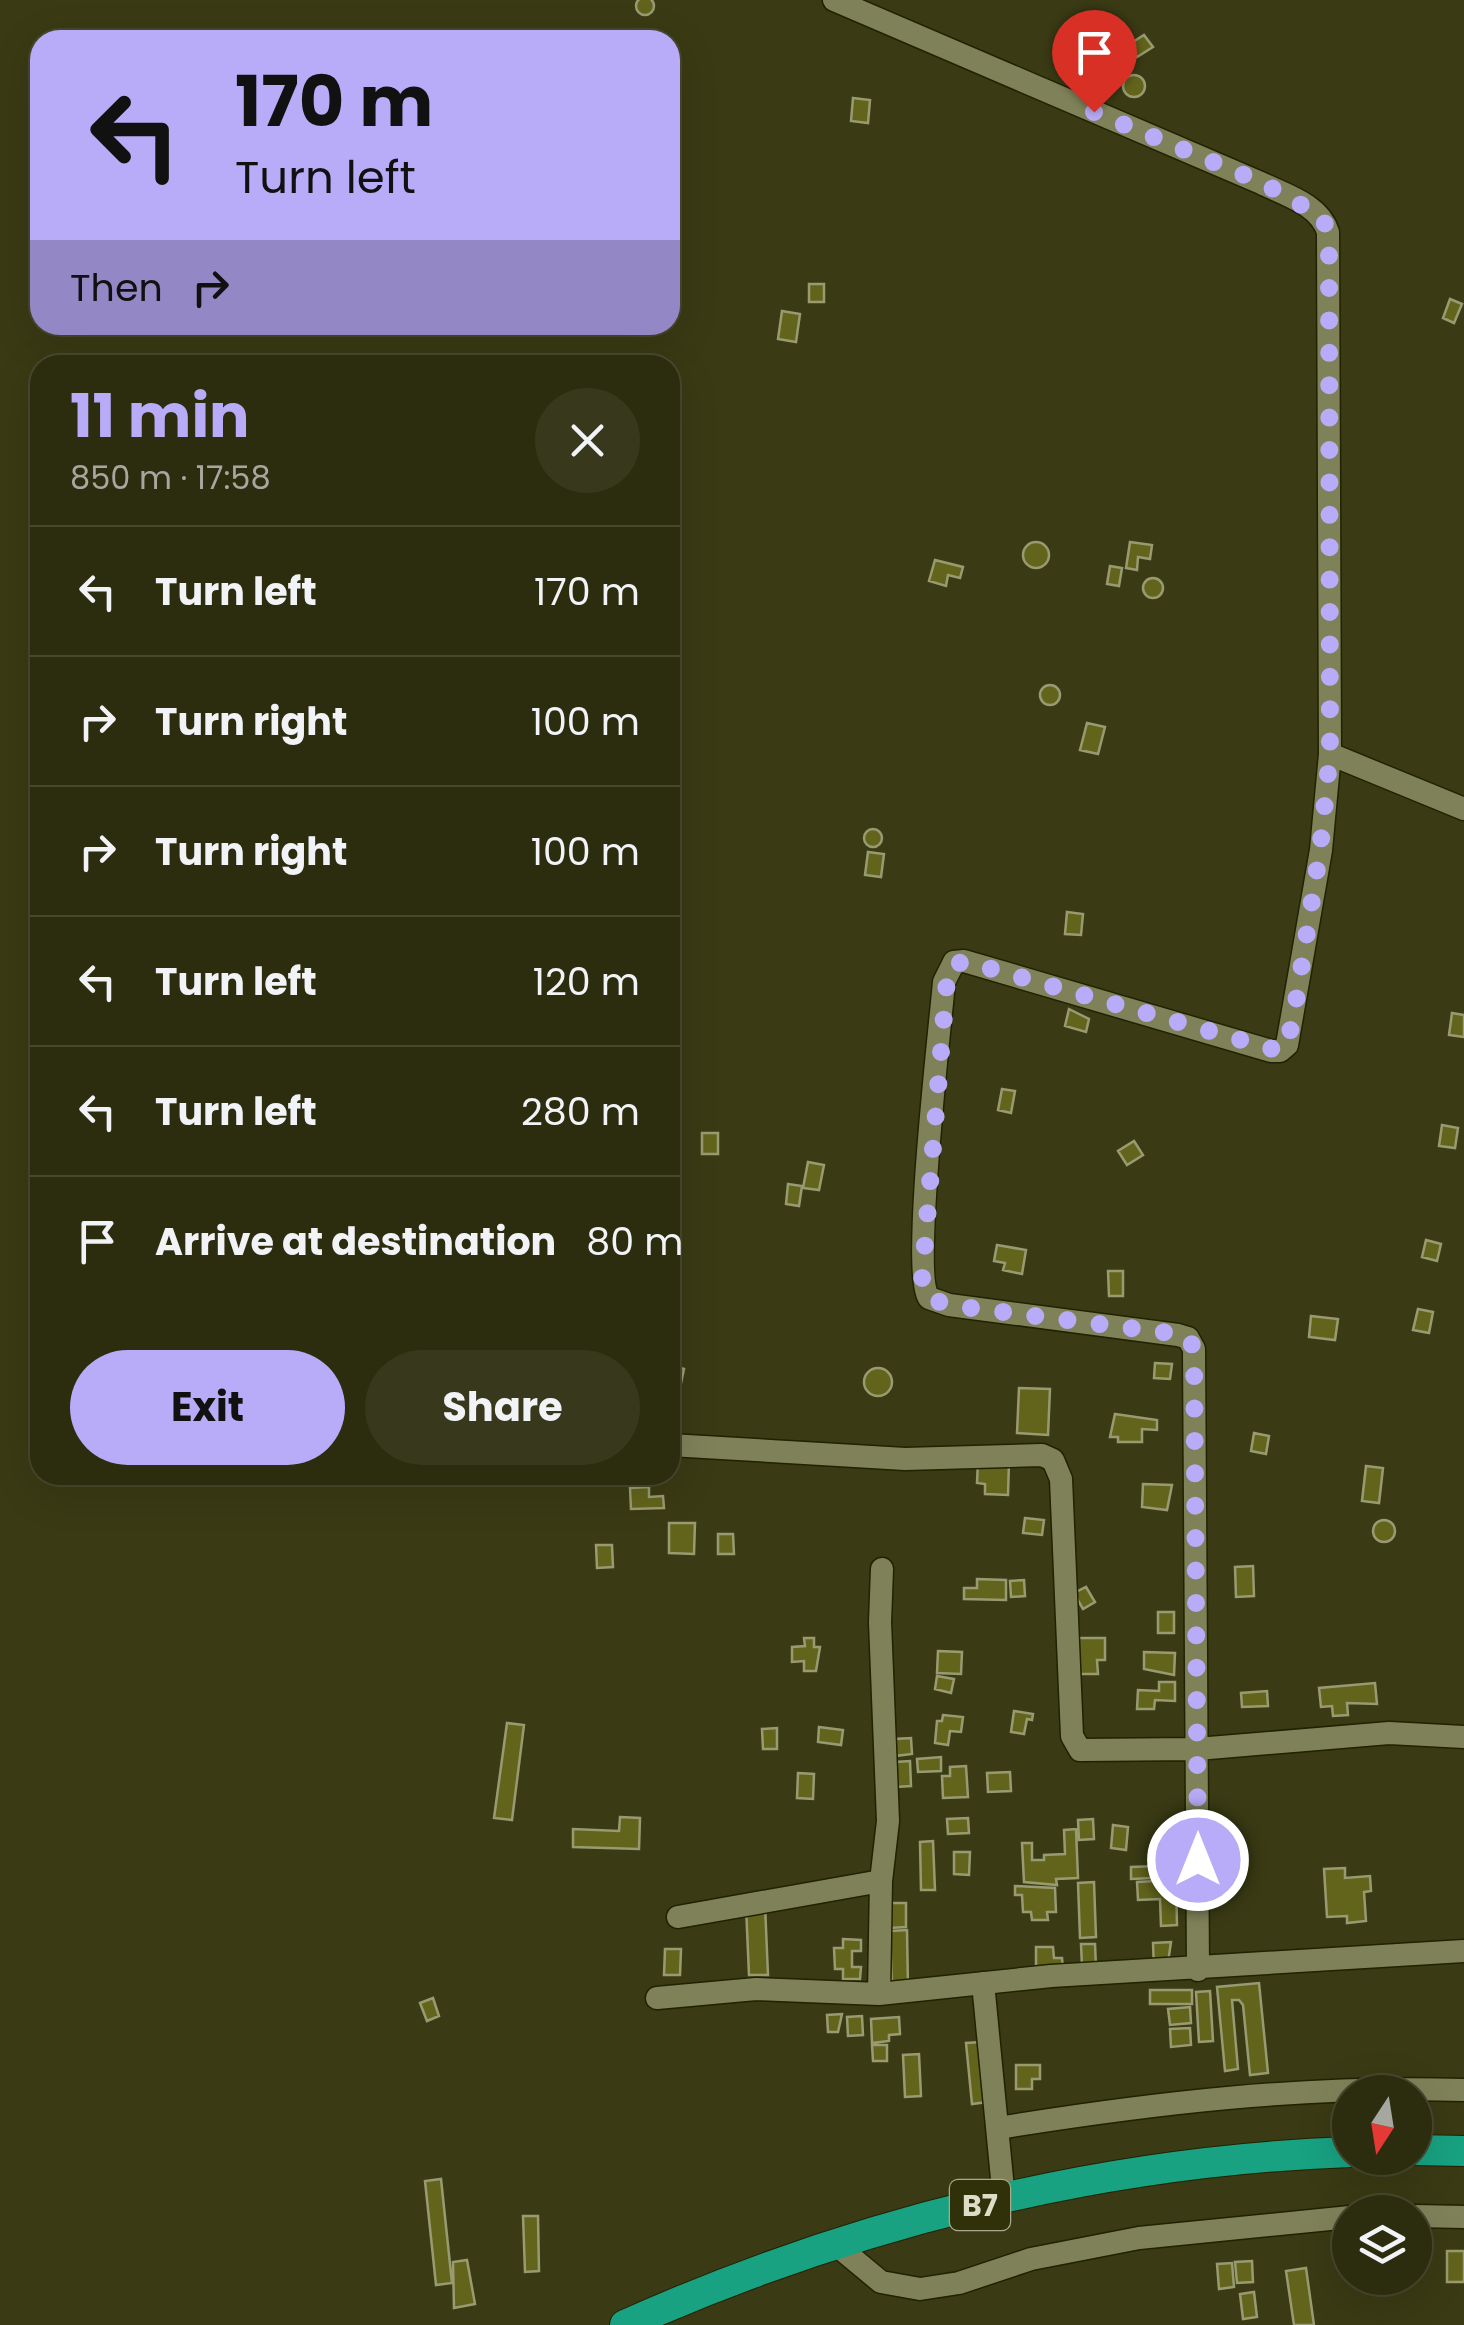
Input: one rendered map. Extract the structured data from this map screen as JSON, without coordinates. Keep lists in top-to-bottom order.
{
  "streets": {
    "highway": ["B7"]
  },
  "north": "bottom",
  "page": {
    "turn": ["170 m", "Turn left"],
    "then": "Then",
    "heading": ["11 min", "850 m · 17:58"],
    "list": [
      {
        "name": "Turn left",
        "value": "170 m"
      },
      {
        "name": "Turn right",
        "value": "100 m"
      },
      {
        "name": "Turn right",
        "value": "100 m"
      },
      {
        "name": "Turn left",
        "value": "120 m"
      },
      {
        "name": "Turn left",
        "value": "280 m"
      },
      {
        "name": "Arrive at destination",
        "value": "80 m"
      }
    ],
    "buttons": ["Exit", "Share"]
  }
}
